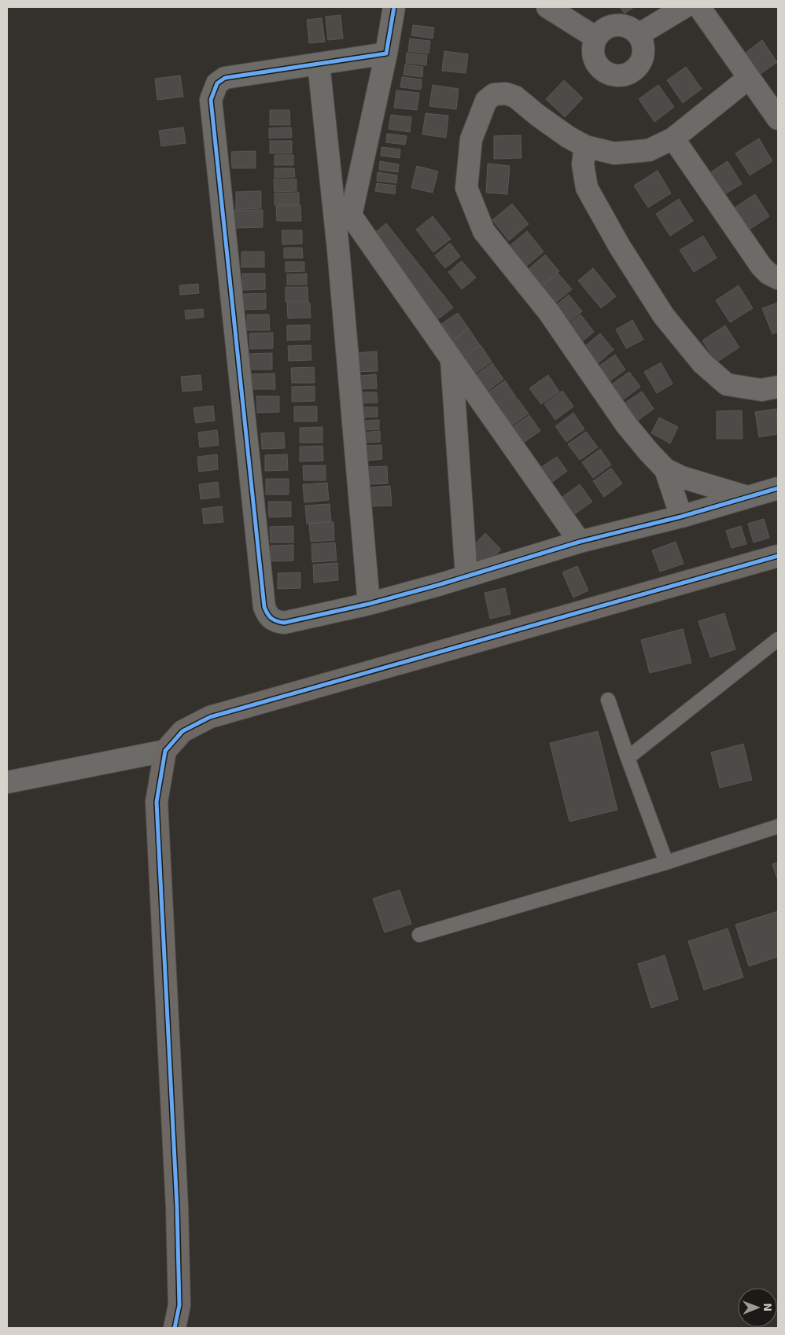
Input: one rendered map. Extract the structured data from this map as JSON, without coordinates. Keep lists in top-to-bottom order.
{
  "north": "right"
}
